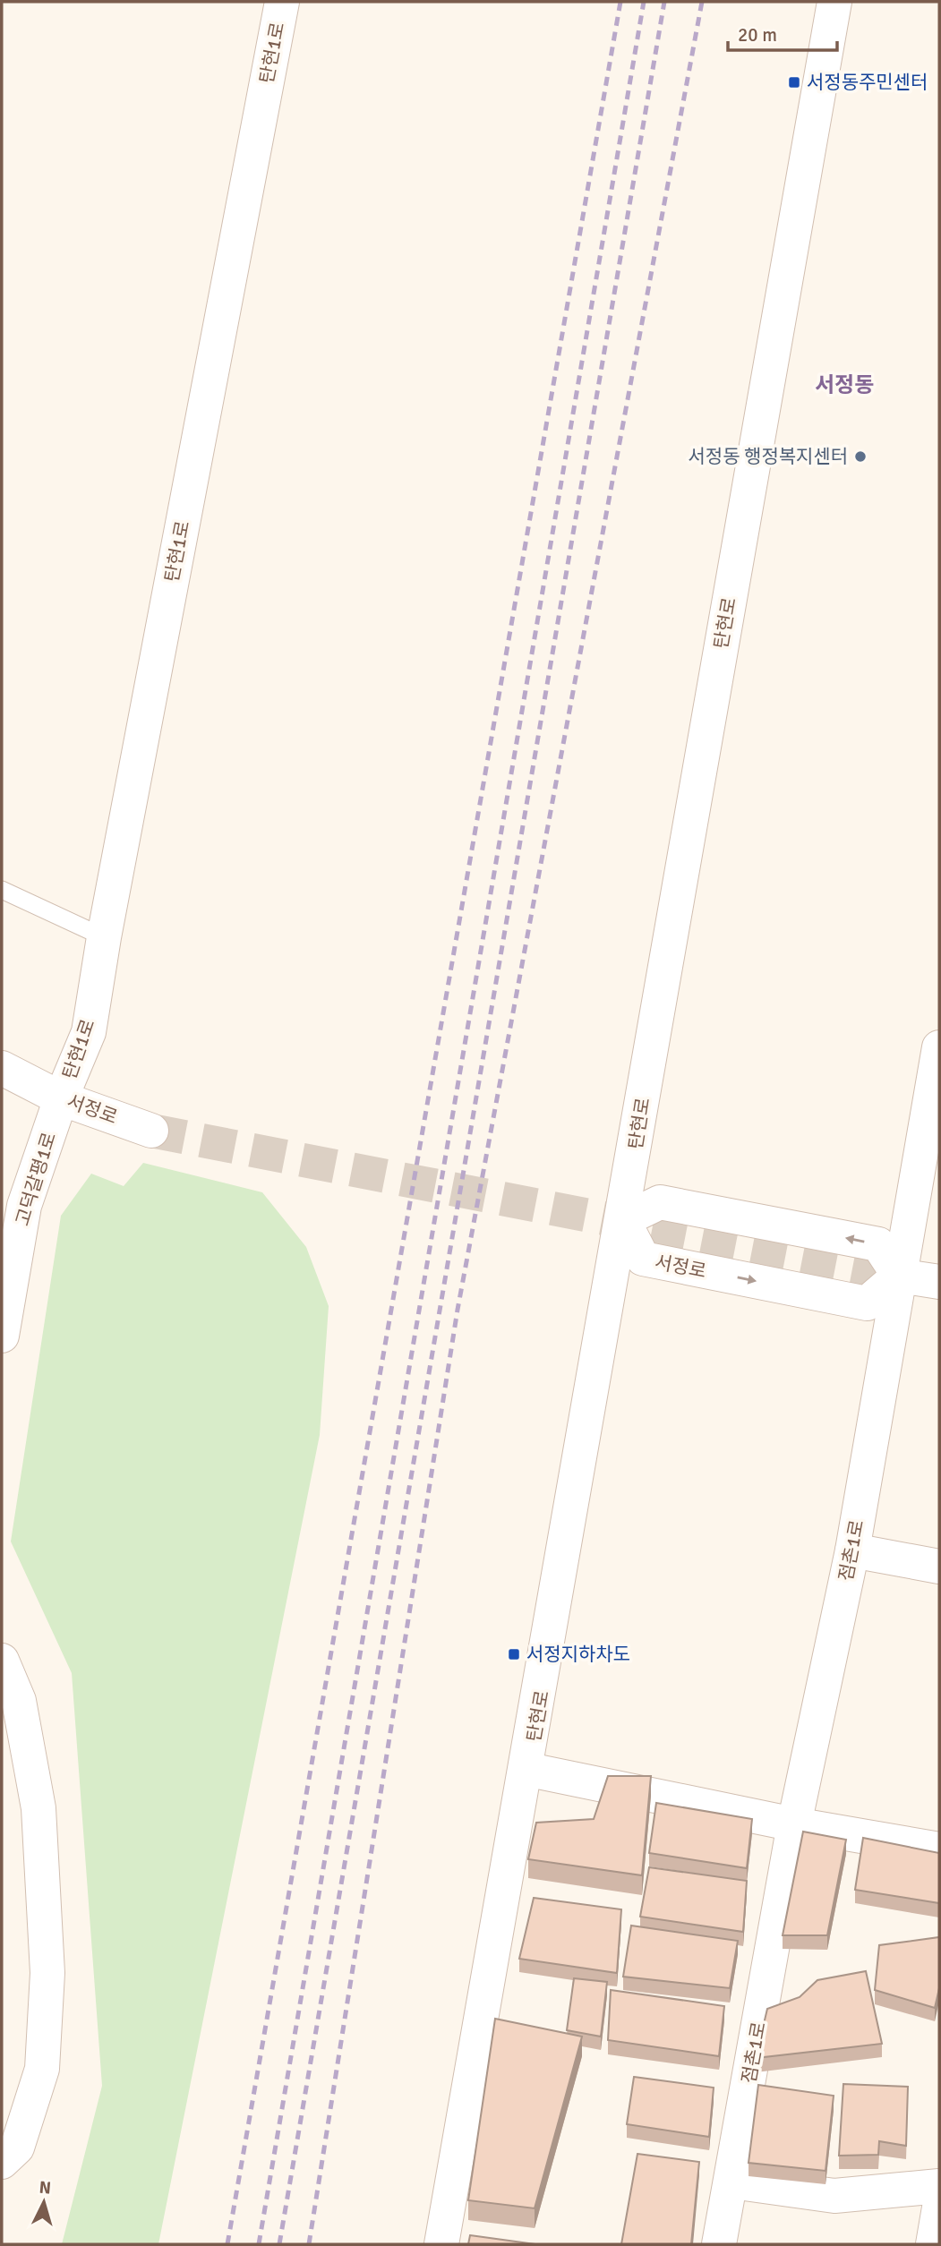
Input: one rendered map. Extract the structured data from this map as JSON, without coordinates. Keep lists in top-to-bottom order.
{
  "streets": {
    "street": [
      "탄현1로",
      "탄현로",
      "서정로",
      "고덕갈평1로",
      "점촌1로"
    ]
  },
  "crossings": [
    ["탄현1로", "서정로"],
    ["탄현1로", "고덕갈평1로"],
    ["탄현로", "서정로"],
    ["서정로", "고덕갈평1로"],
    ["서정로", "점촌1로"]
  ],
  "districts": ["서정동"],
  "places": {
    "transit": ["서정동주민센터", "서정지하차도"],
    "other": ["서정동 행정복지센터"]
  },
  "scale_bar": "20 m",
  "north": "top"
}
